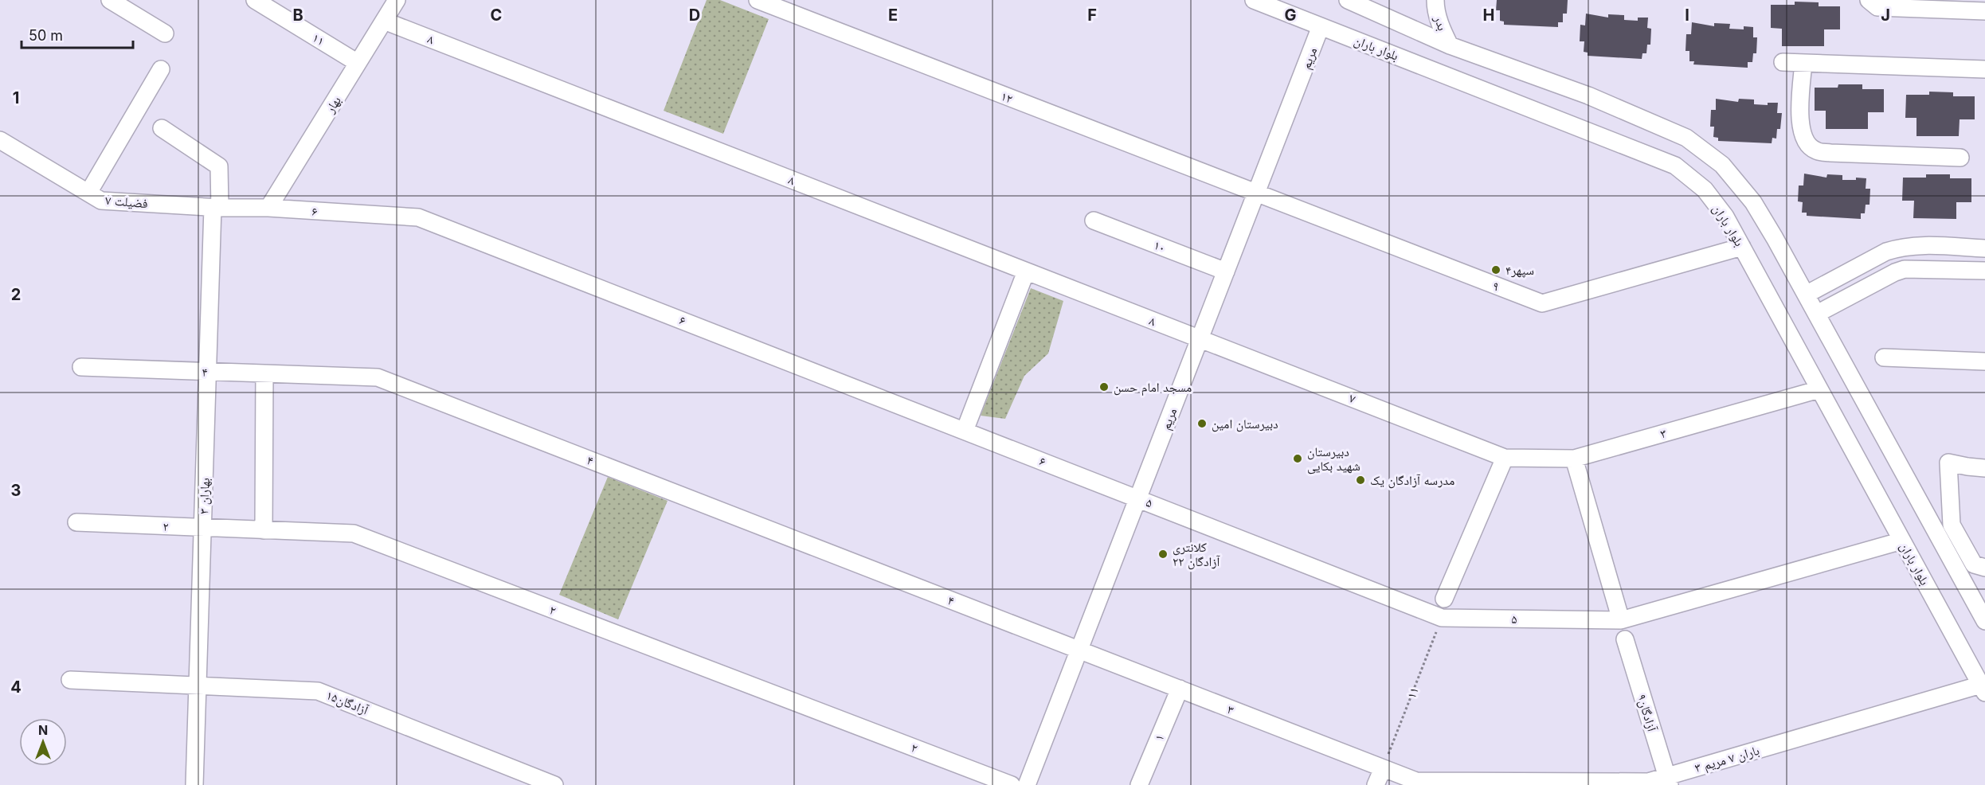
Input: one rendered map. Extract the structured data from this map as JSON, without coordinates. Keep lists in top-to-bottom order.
{
  "streets": {
    "street": [
      "بدر",
      "۱۱",
      "۸",
      "بلوار باران",
      "مریم",
      "۱۲",
      "بهار",
      "فضیلت ۷",
      "۶",
      "۱۰",
      "۹",
      "۴",
      "۷",
      "۳",
      "بهاران ۳",
      "۵",
      "۲",
      "آزادگان۱۵",
      "آزادگان۹",
      "۱",
      "باران ۷ مریم ۳"
    ]
  },
  "crossings": [
    ["۱۱", "بهار"],
    ["۱۱", "۳"],
    ["۱۱", "۵"],
    ["۱۱", "باران ۷ مریم ۳"],
    ["۸", "مریم"],
    ["۸", "بهار"],
    ["۸", "۷"],
    ["بلوار باران", "مریم"],
    ["بلوار باران", "۹"],
    ["بلوار باران", "۳"],
    ["بلوار باران", "۵"],
    ["بلوار باران", "باران ۷ مریم ۳"],
    ["مریم", "۱۲"],
    ["مریم", "۶"],
    ["مریم", "۱۰"],
    ["مریم", "۹"],
    ["مریم", "۴"],
    ["مریم", "۷"],
    ["مریم", "۳"],
    ["مریم", "۵"],
    ["۱۲", "۹"],
    ["بهار", "۶"],
    ["فضیلت ۷", "۶"],
    ["فضیلت ۷", "بهاران ۳"],
    ["۶", "بهاران ۳"],
    ["۶", "۵"],
    ["۴", "۳"],
    ["۴", "بهاران ۳"],
    ["۷", "۳"],
    ["۳", "۱"],
    ["۳", "باران ۷ مریم ۳"],
    ["بهاران ۳", "۲"],
    ["بهاران ۳", "آزادگان۱۵"],
    ["آزادگان۹", "باران ۷ مریم ۳"]
  ],
  "places": [
    "سپهر۴",
    "مسجد امام حسن",
    "دبیرستان امین",
    "دبیرستان شهید بکایی",
    "مدرسه آزادگان یک",
    "کلانتری ۲۲ آزادگان"
  ],
  "scale_bar": "50 m",
  "north": "top",
  "grid": {
    "columns": [
      "B",
      "C",
      "D",
      "E",
      "F",
      "G",
      "H",
      "I",
      "J"
    ],
    "rows": [
      "1",
      "2",
      "3",
      "4"
    ]
  }
}
